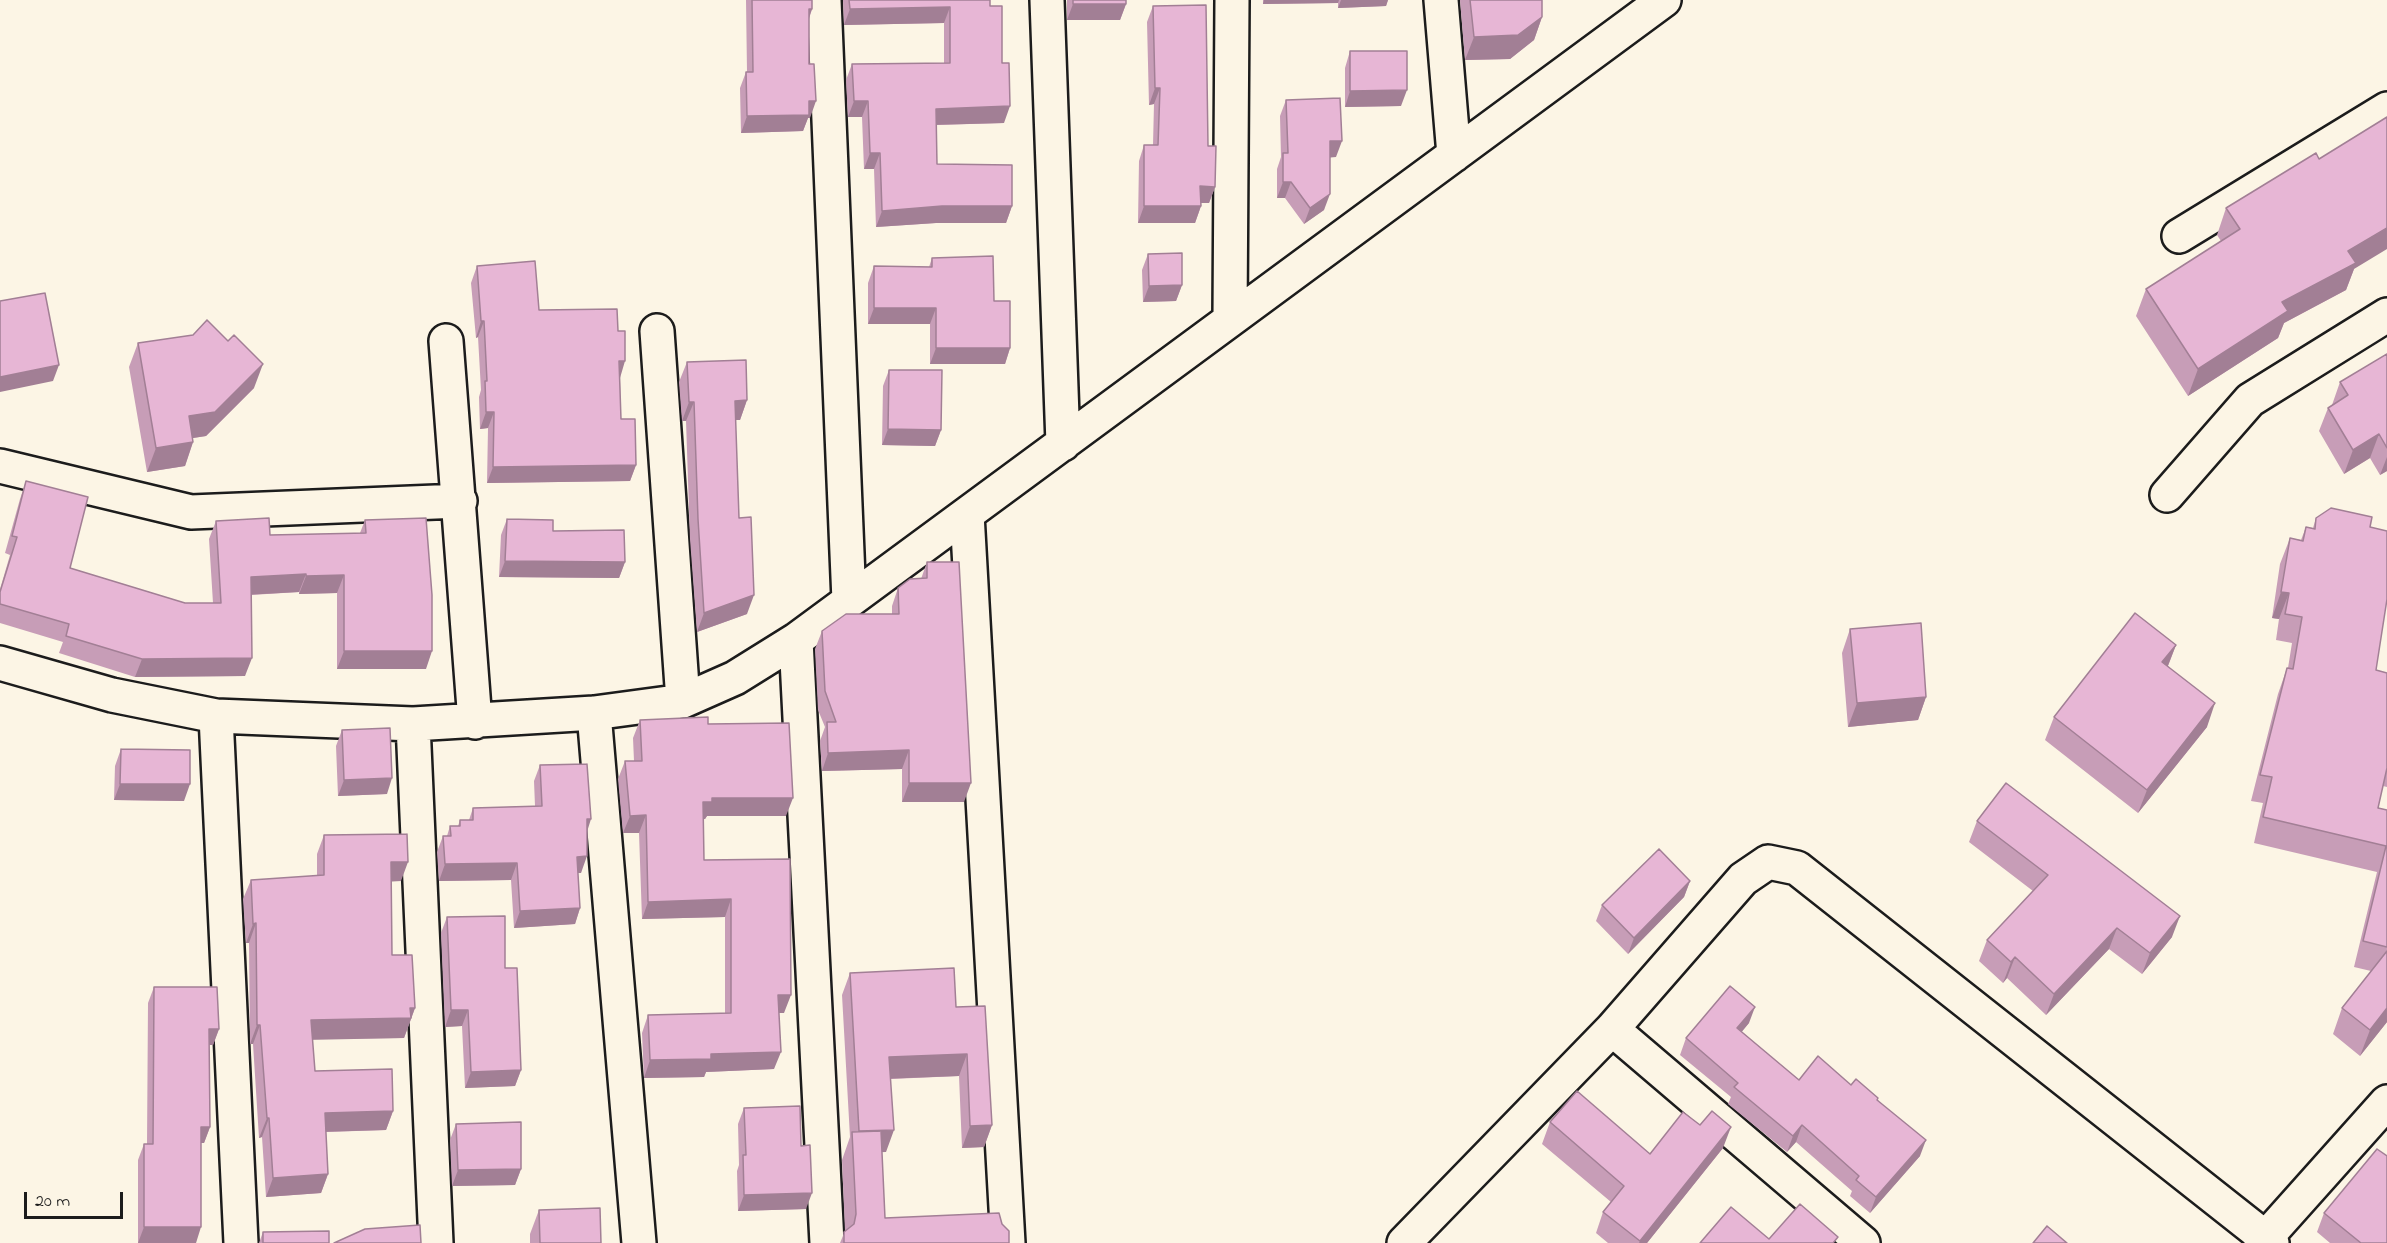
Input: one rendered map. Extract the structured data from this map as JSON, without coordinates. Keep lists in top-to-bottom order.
{
  "scale_bar": "20 m"
}
